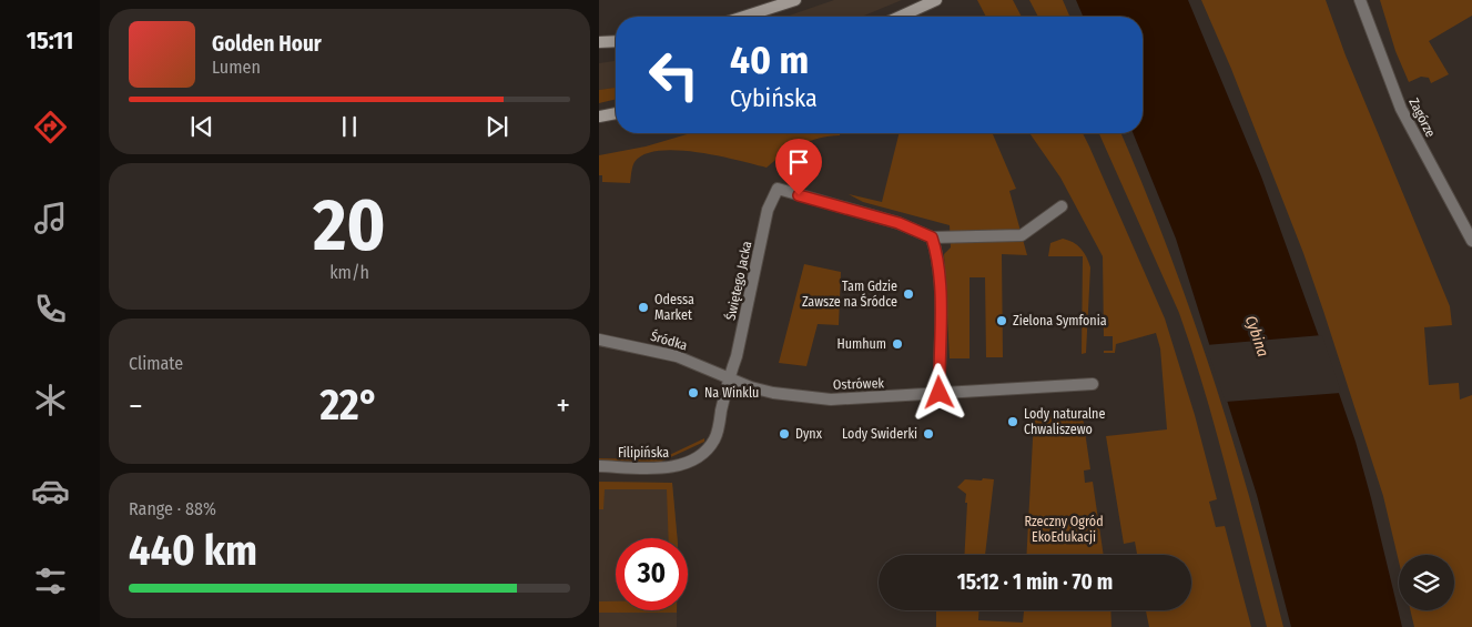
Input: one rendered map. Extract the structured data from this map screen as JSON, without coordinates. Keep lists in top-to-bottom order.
{
  "streets": {
    "street": [
      "Zagórze",
      "Świętego Jacka",
      "Śródka",
      "Ostrówek",
      "Filipińska"
    ]
  },
  "crossings": [
    ["Świętego Jacka", "Śródka"],
    ["Świętego Jacka", "Ostrówek"],
    ["Świętego Jacka", "Filipińska"],
    ["Śródka", "Ostrówek"],
    ["Śródka", "Filipińska"],
    ["Ostrówek", "Filipińska"]
  ],
  "water": ["Cybina"],
  "parks": ["Rzeczny Ogród EkoEdukacji"],
  "places": [
    "Tam Gdzie Zawsze na Śródce",
    "Odessa Market",
    "Zielona Symfonia",
    "Humhum",
    "Na Winklu",
    "Lody naturalne Chwaliszewo",
    "Dynx",
    "Lody Swiderki"
  ],
  "page": {
    "tabs": "15:11",
    "turn": ["40 m", "Cybińska"],
    "song": ["Golden Hour", "Lumen"],
    "tile": [
      ["20", "km/h"],
      "Climate",
      ["Range · 88%", "440 km"]
    ],
    "heat": ["−", "22°", "+"],
    "limit": "30",
    "trip": "15:12 · 1 min · 70 m"
  }
}
